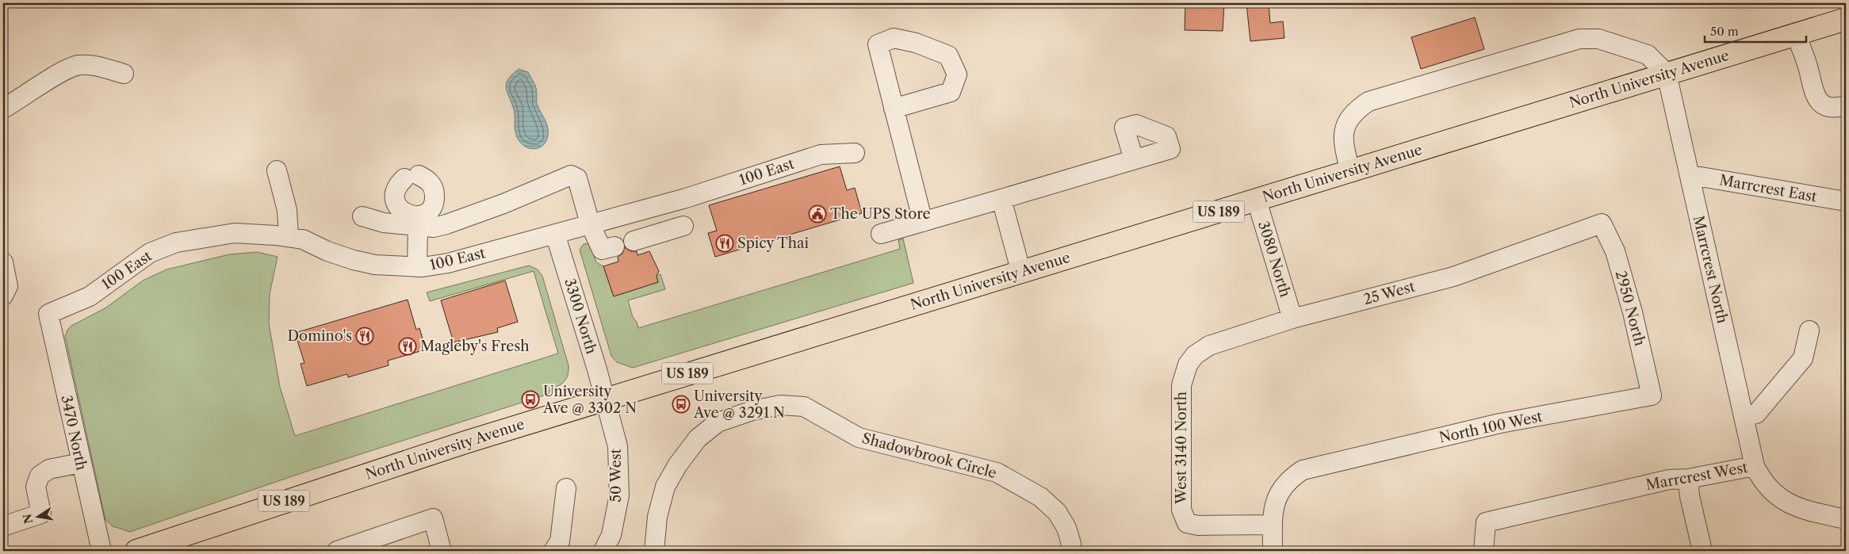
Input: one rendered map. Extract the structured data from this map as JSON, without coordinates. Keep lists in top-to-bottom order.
{
  "streets": {
    "highway": ["North University Avenue", "US 189"],
    "street": [
      "100 East",
      "Marrcrest East",
      "3080 North",
      "Marrcrest North",
      "25 West",
      "2950 North",
      "3300 North",
      "North 100 West",
      "3470 North",
      "West 3140 North",
      "Shadowbrook Circle",
      "50 West",
      "Marrcrest West"
    ]
  },
  "crossings": [
    ["North University Avenue", "3080 North"],
    ["North University Avenue", "Marrcrest North"],
    ["North University Avenue", "3300 North"],
    ["North University Avenue", "50 West"],
    ["100 East", "3300 North"],
    ["100 East", "3470 North"],
    ["Marrcrest East", "Marrcrest North"],
    ["3080 North", "25 West"],
    ["Marrcrest North", "Marrcrest West"],
    ["25 West", "2950 North"],
    ["25 West", "West 3140 North"],
    ["2950 North", "North 100 West"],
    ["3300 North", "50 West"],
    ["North 100 West", "West 3140 North"]
  ],
  "places": {
    "public building": ["The UPS Store"],
    "restaurant": ["Spicy Thai", "Domino's", "Magleby's Fresh"],
    "bus stop": ["University Ave @ 3302 N", "University Ave @ 3291 N"]
  },
  "scale_bar": "50 m",
  "north": "left"
}
